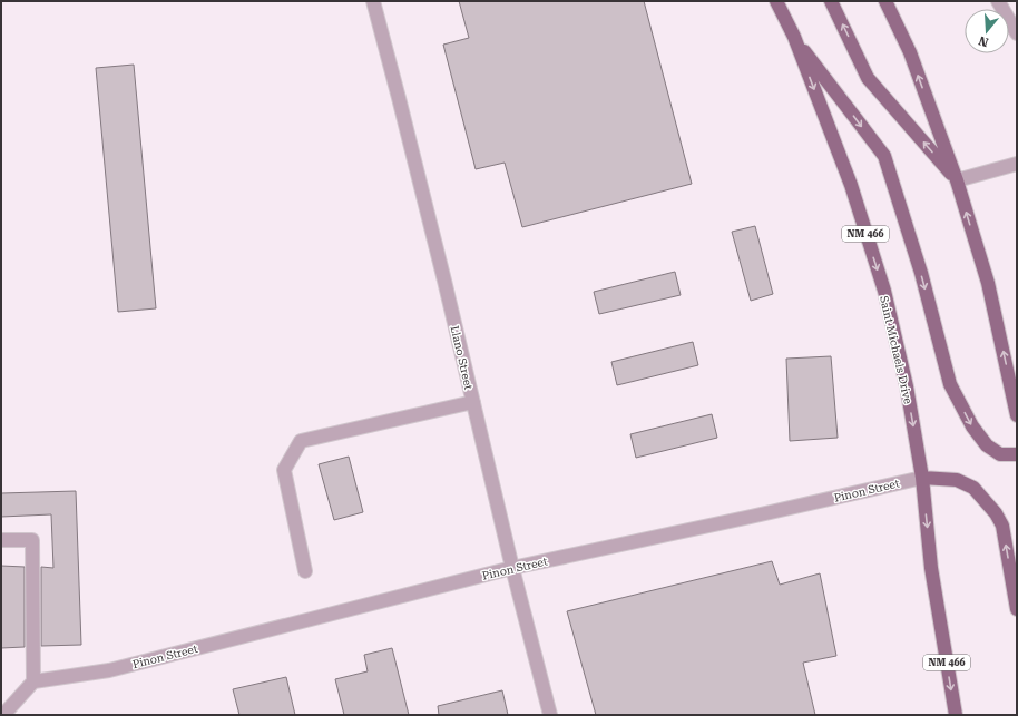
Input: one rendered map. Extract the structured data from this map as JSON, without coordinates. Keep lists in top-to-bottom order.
{
  "streets": {
    "main road": ["NM 466", "Saint Michaels Drive"],
    "street": ["Llano Street", "Pinon Street"]
  },
  "crossings": [
    ["Saint Michaels Drive", "Pinon Street"],
    ["Llano Street", "Pinon Street"]
  ],
  "north": "bottom"
}
